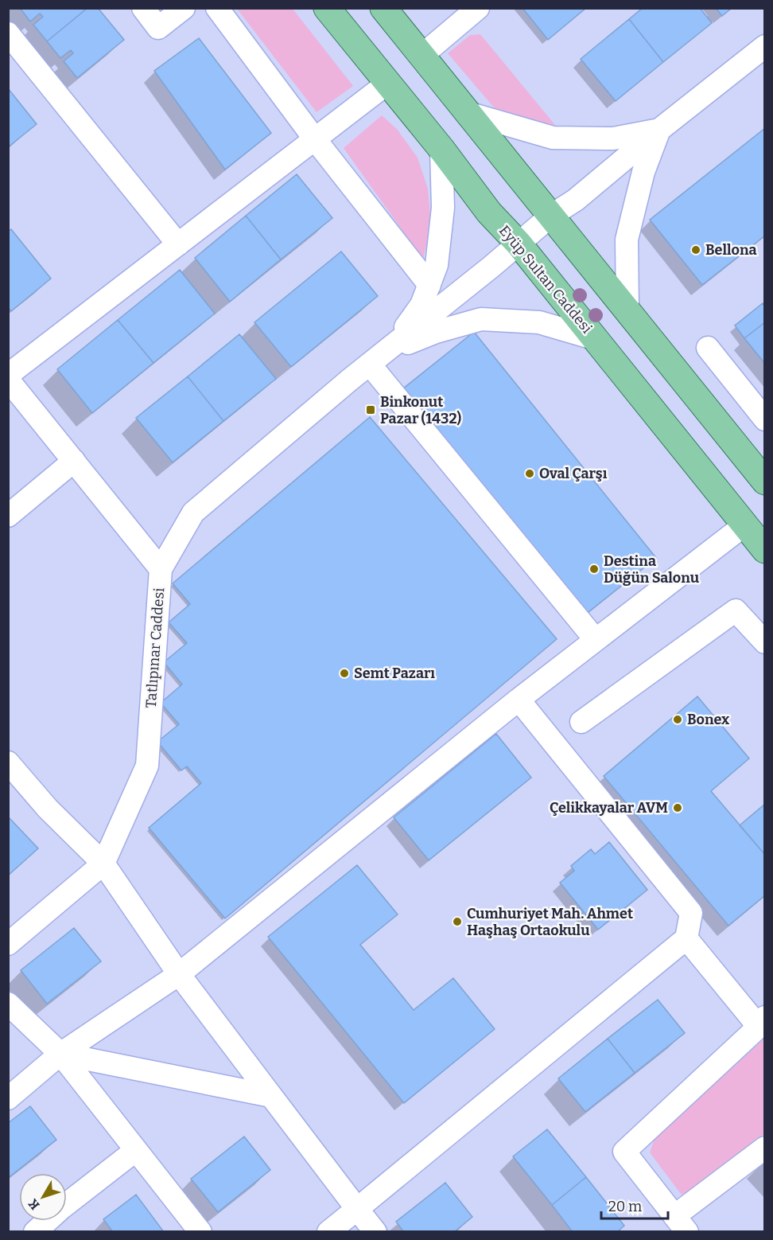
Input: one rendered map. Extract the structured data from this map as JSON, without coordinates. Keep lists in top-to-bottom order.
{
  "streets": {
    "main road": ["Eyüp Sultan Caddesi"],
    "street": ["Tatlıpınar Caddesi"]
  },
  "places": {
    "other": [
      "Bellona",
      "Oval Çarşı",
      "Destina Düğün Salonu",
      "Semt Pazarı",
      "Bonex",
      "Çelikkayalar AVM",
      "Cumhuriyet Mah. Ahmet Haşhaş Ortaokulu"
    ],
    "transit": ["Binkonut Pazar (1432)"]
  },
  "scale_bar": "20 m",
  "north": "bottom left"
}
